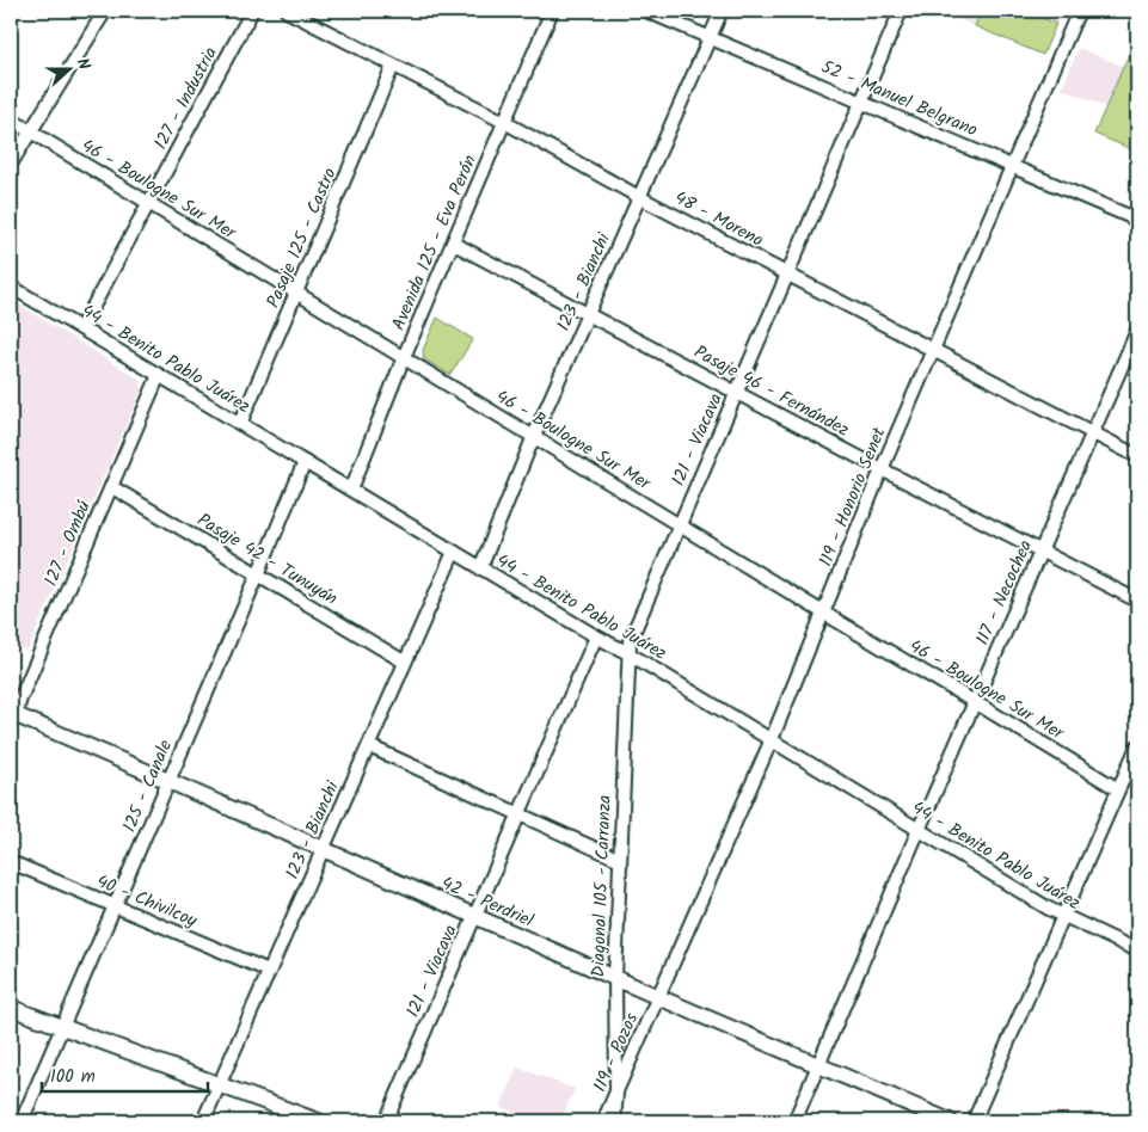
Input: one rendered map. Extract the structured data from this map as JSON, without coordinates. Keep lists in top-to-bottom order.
{
  "streets": {
    "street": [
      "127 - Industria",
      "52 - Manuel Belgrano",
      "46 - Boulogne Sur Mer",
      "48 - Moreno",
      "Pasaje 125 - Castro",
      "Avenida 125 - Eva Perón",
      "123 - Bianchi",
      "44 - Benito Pablo Juárez",
      "Pasaje 46 - Fernández",
      "121 - Viacava",
      "119 - Honorio Senet",
      "127 - Ombú",
      "Pasaje 42 - Tunuyán",
      "117 - Necochea",
      "125 - Canale",
      "Diagonal 105 - Carranza",
      "40 - Chivilcoy",
      "42 - Perdriel",
      "119 - Pozos"
    ]
  },
  "crossings": [
    ["127 - Industria", "46 - Boulogne Sur Mer"],
    ["127 - Industria", "44 - Benito Pablo Juárez"],
    ["52 - Manuel Belgrano", "123 - Bianchi"],
    ["52 - Manuel Belgrano", "121 - Viacava"],
    ["52 - Manuel Belgrano", "119 - Honorio Senet"],
    ["46 - Boulogne Sur Mer", "Pasaje 125 - Castro"],
    ["46 - Boulogne Sur Mer", "Avenida 125 - Eva Perón"],
    ["46 - Boulogne Sur Mer", "123 - Bianchi"],
    ["46 - Boulogne Sur Mer", "121 - Viacava"],
    ["46 - Boulogne Sur Mer", "119 - Honorio Senet"],
    ["46 - Boulogne Sur Mer", "117 - Necochea"],
    ["48 - Moreno", "Pasaje 125 - Castro"],
    ["48 - Moreno", "Avenida 125 - Eva Perón"],
    ["48 - Moreno", "123 - Bianchi"],
    ["48 - Moreno", "121 - Viacava"],
    ["48 - Moreno", "119 - Honorio Senet"],
    ["48 - Moreno", "117 - Necochea"],
    ["Pasaje 125 - Castro", "44 - Benito Pablo Juárez"],
    ["Avenida 125 - Eva Perón", "44 - Benito Pablo Juárez"],
    ["Avenida 125 - Eva Perón", "Pasaje 46 - Fernández"],
    ["123 - Bianchi", "44 - Benito Pablo Juárez"],
    ["123 - Bianchi", "Pasaje 46 - Fernández"],
    ["123 - Bianchi", "Pasaje 42 - Tunuyán"],
    ["123 - Bianchi", "40 - Chivilcoy"],
    ["123 - Bianchi", "42 - Perdriel"],
    ["44 - Benito Pablo Juárez", "121 - Viacava"],
    ["44 - Benito Pablo Juárez", "119 - Honorio Senet"],
    ["44 - Benito Pablo Juárez", "127 - Ombú"],
    ["44 - Benito Pablo Juárez", "117 - Necochea"],
    ["44 - Benito Pablo Juárez", "125 - Canale"],
    ["44 - Benito Pablo Juárez", "Diagonal 105 - Carranza"],
    ["Pasaje 46 - Fernández", "121 - Viacava"],
    ["Pasaje 46 - Fernández", "119 - Honorio Senet"],
    ["Pasaje 46 - Fernández", "117 - Necochea"],
    ["121 - Viacava", "Diagonal 105 - Carranza"],
    ["121 - Viacava", "42 - Perdriel"],
    ["119 - Honorio Senet", "42 - Perdriel"],
    ["119 - Honorio Senet", "119 - Pozos"],
    ["127 - Ombú", "Pasaje 42 - Tunuyán"],
    ["127 - Ombú", "42 - Perdriel"],
    ["Pasaje 42 - Tunuyán", "125 - Canale"],
    ["117 - Necochea", "42 - Perdriel"],
    ["125 - Canale", "40 - Chivilcoy"],
    ["125 - Canale", "42 - Perdriel"],
    ["Diagonal 105 - Carranza", "42 - Perdriel"],
    ["Diagonal 105 - Carranza", "119 - Pozos"],
    ["42 - Perdriel", "119 - Pozos"]
  ],
  "scale_bar": "100 m",
  "north": "right"
}
